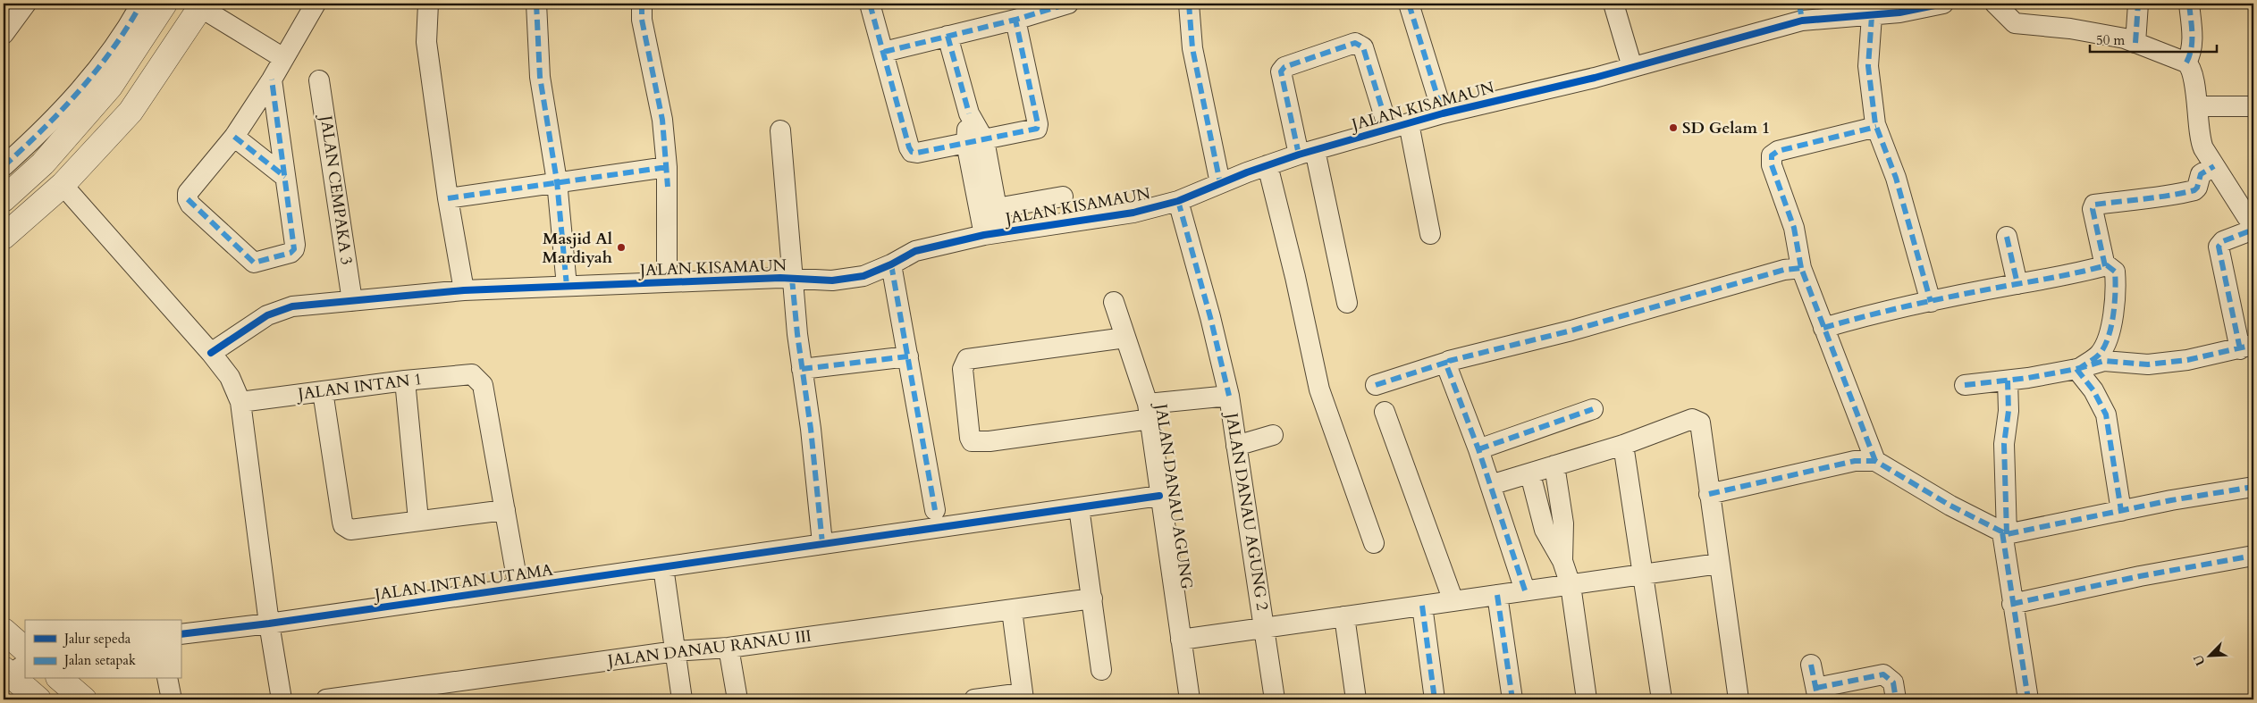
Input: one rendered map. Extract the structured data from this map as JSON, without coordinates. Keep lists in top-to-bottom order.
{
  "streets": {
    "street": [
      "JALAN KISAMAUN",
      "JALAN CEMPAKA 3",
      "JALAN INTAN 1",
      "JALAN DANAU AGUNG",
      "JALAN DANAU AGUNG 2",
      "JALAN INTAN UTAMA",
      "JALAN DANAU RANAU III"
    ]
  },
  "crossings": [
    ["JALAN KISAMAUN", "JALAN CEMPAKA 3"],
    ["JALAN KISAMAUN", "JALAN DANAU AGUNG 2"],
    ["JALAN DANAU AGUNG", "JALAN INTAN UTAMA"]
  ],
  "places": ["SD Gelam 1", "Masjid Al Mardiyah"],
  "legend": ["Jalur sepeda", "Jalan setapak"],
  "scale_bar": "50 m",
  "north": "bottom left"
}
